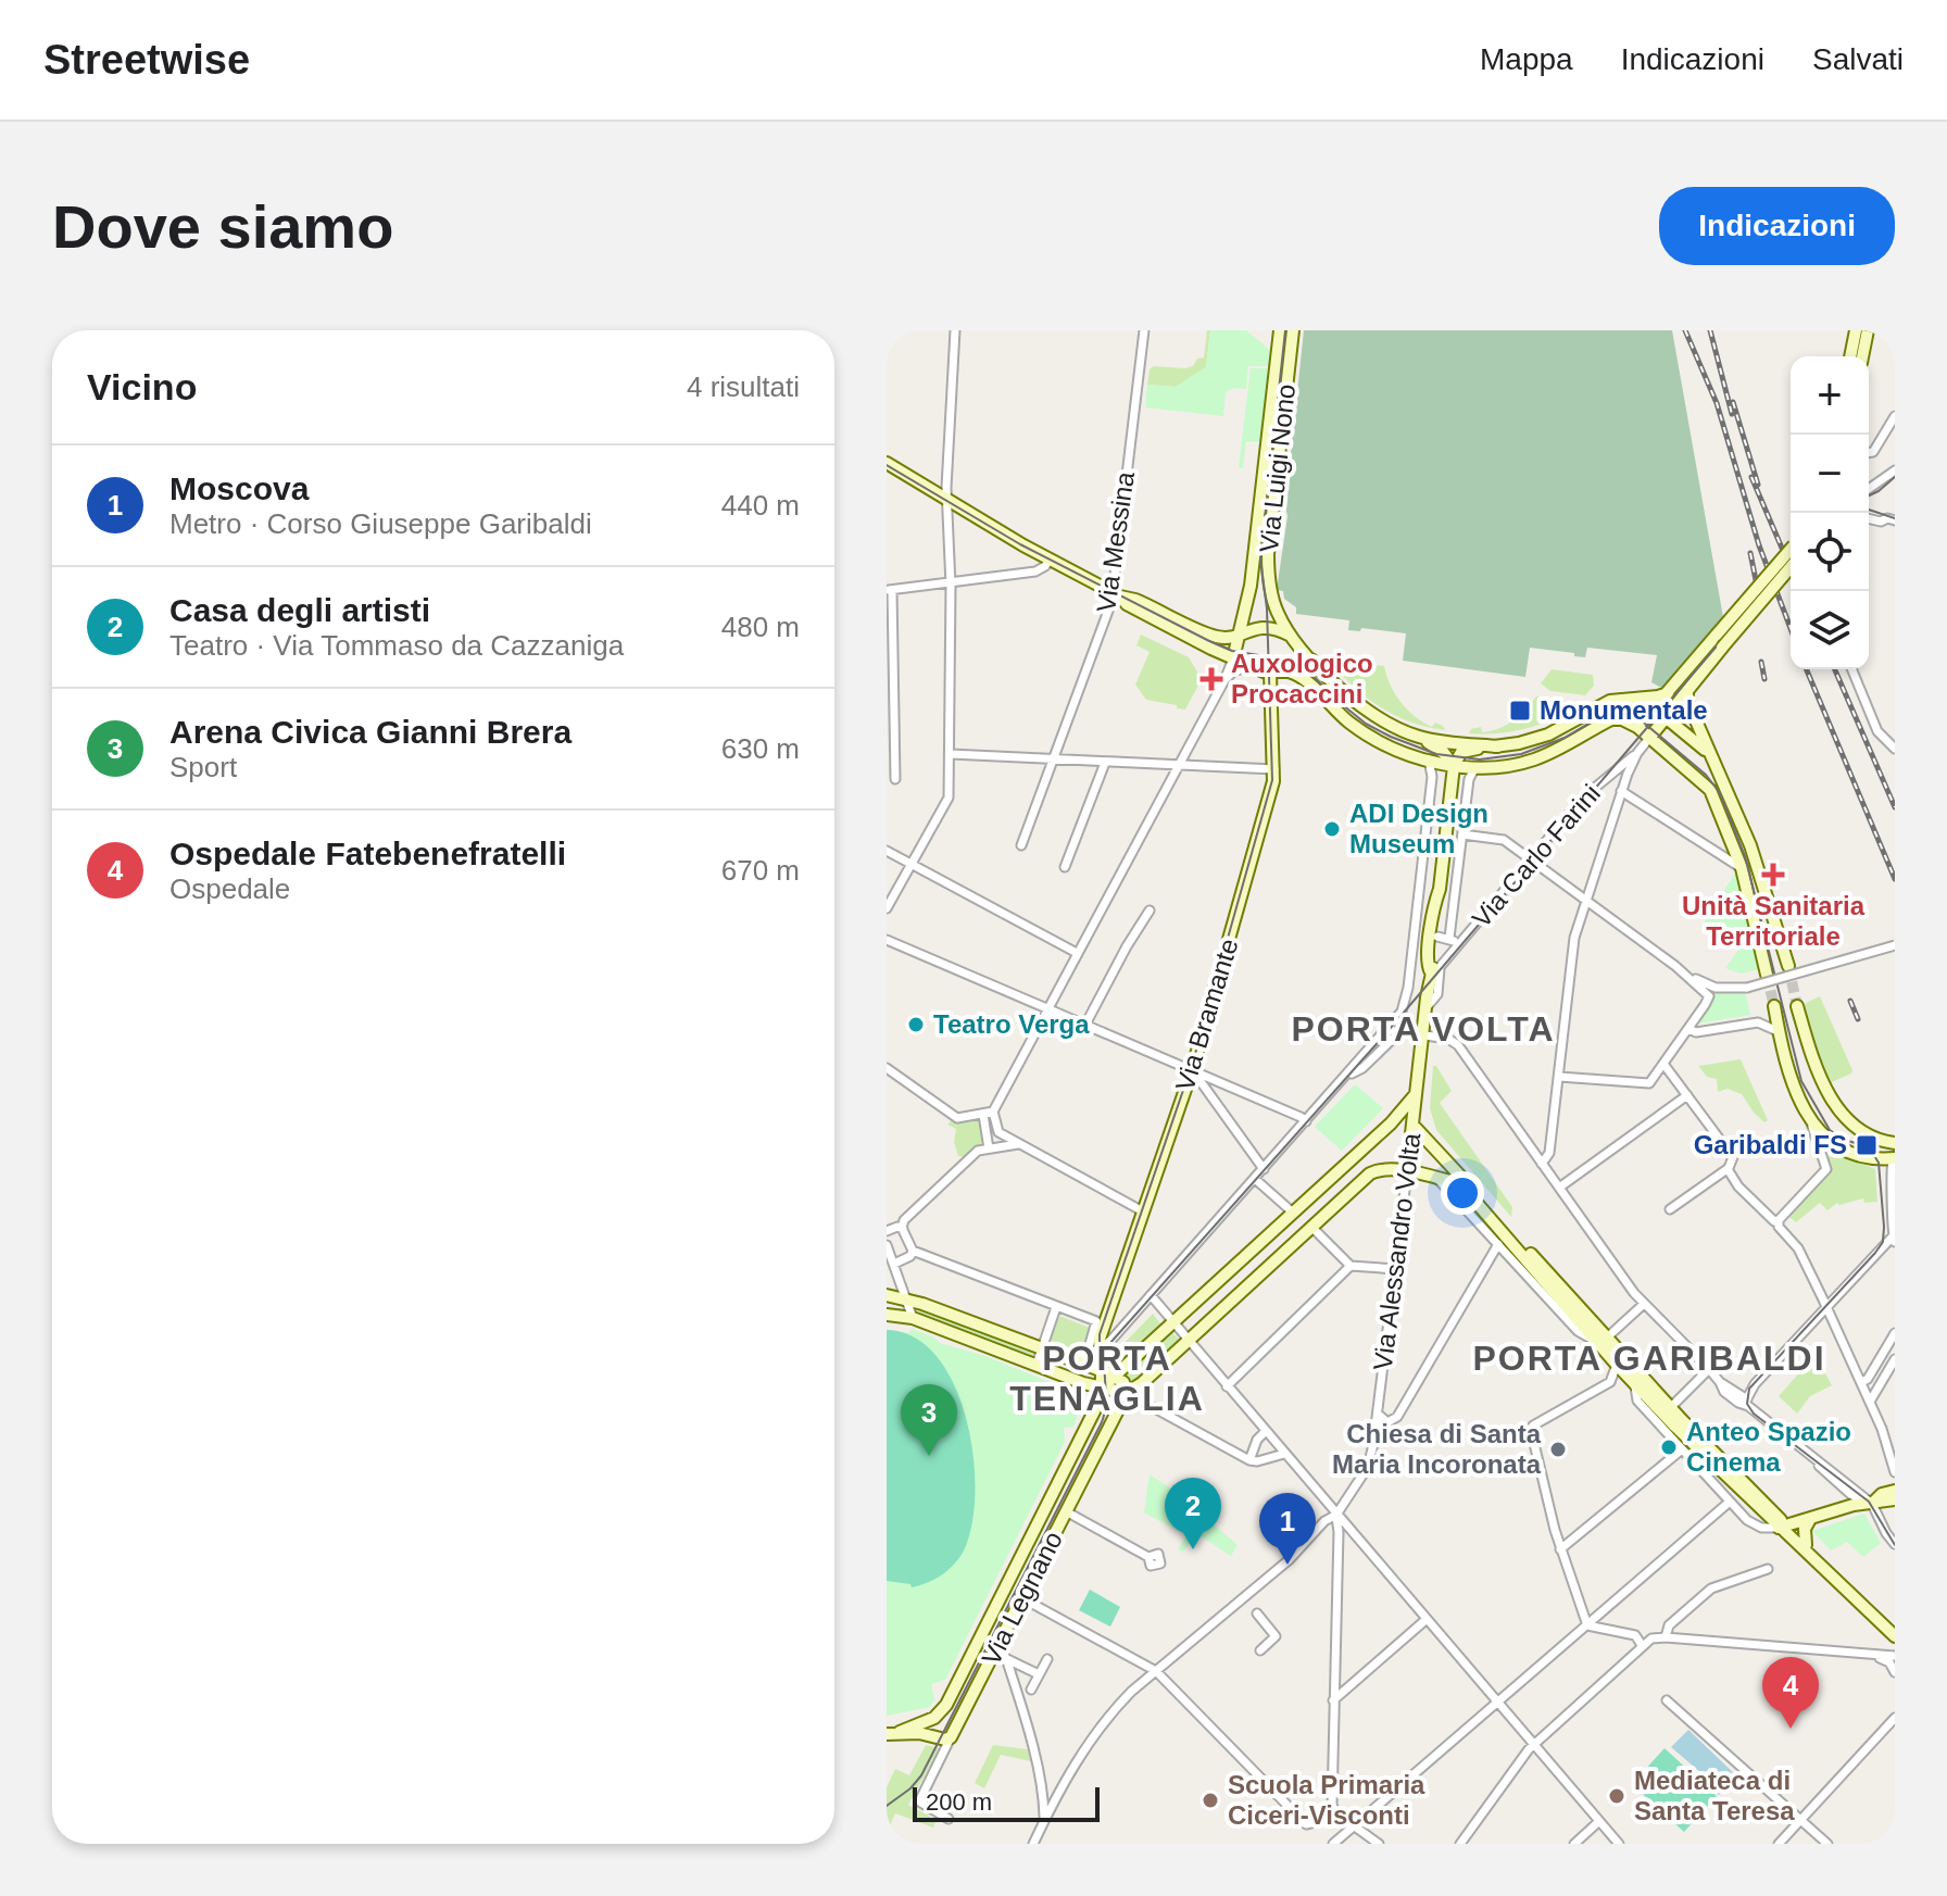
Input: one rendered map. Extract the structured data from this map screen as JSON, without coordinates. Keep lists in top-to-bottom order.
{
  "streets": {
    "main road": [
      "Via Luigi Nono",
      "Via Carlo Farini",
      "Via Bramante",
      "Via Alessandro Volta",
      "Via Legnano"
    ],
    "street": ["Via Messina"]
  },
  "crossings": [
    ["Via Carlo Farini", "Via Alessandro Volta"],
    ["Via Bramante", "Via Legnano"]
  ],
  "districts": ["PORTA VOLTA", "PORTA TENAGLIA", "PORTA GARIBALDI"],
  "places": {
    "health": ["Auxologico Procaccini", "Unità Sanitaria Territoriale"],
    "transit": ["Monumentale", "Garibaldi FS"],
    "other": [
      "ADI Design Museum",
      "Teatro Verga",
      "Anteo Spazio Cinema",
      "Chiesa di Santa Maria Incoronata",
      "Mediateca di Santa Teresa",
      "Scuola Primaria Ciceri-Visconti"
    ]
  },
  "scale_bar": "200 m",
  "page": {
    "header": "Streetwise",
    "nav": ["Mappa", "Indicazioni", "Salvati"],
    "buttons": "Indicazioni",
    "title": "Dove siamo",
    "heading": ["Vicino", "4 risultati"],
    "map_buttons": ["+", "−"],
    "list": [
      {
        "mark": "1",
        "name": "Moscova",
        "note": "Metro · Corso Giuseppe Garibaldi",
        "value": "440 m"
      },
      {
        "mark": "2",
        "name": "Casa degli artisti",
        "note": "Teatro · Via Tommaso da Cazzaniga",
        "value": "480 m"
      },
      {
        "mark": "3",
        "name": "Arena Civica Gianni Brera",
        "note": "Sport",
        "value": "630 m"
      },
      {
        "mark": "4",
        "name": "Ospedale Fatebenefratelli",
        "note": "Ospedale",
        "value": "670 m"
      }
    ],
    "pins": [
      "3",
      "2",
      "1",
      "4"
    ],
    "scale": "200 m"
  }
}
